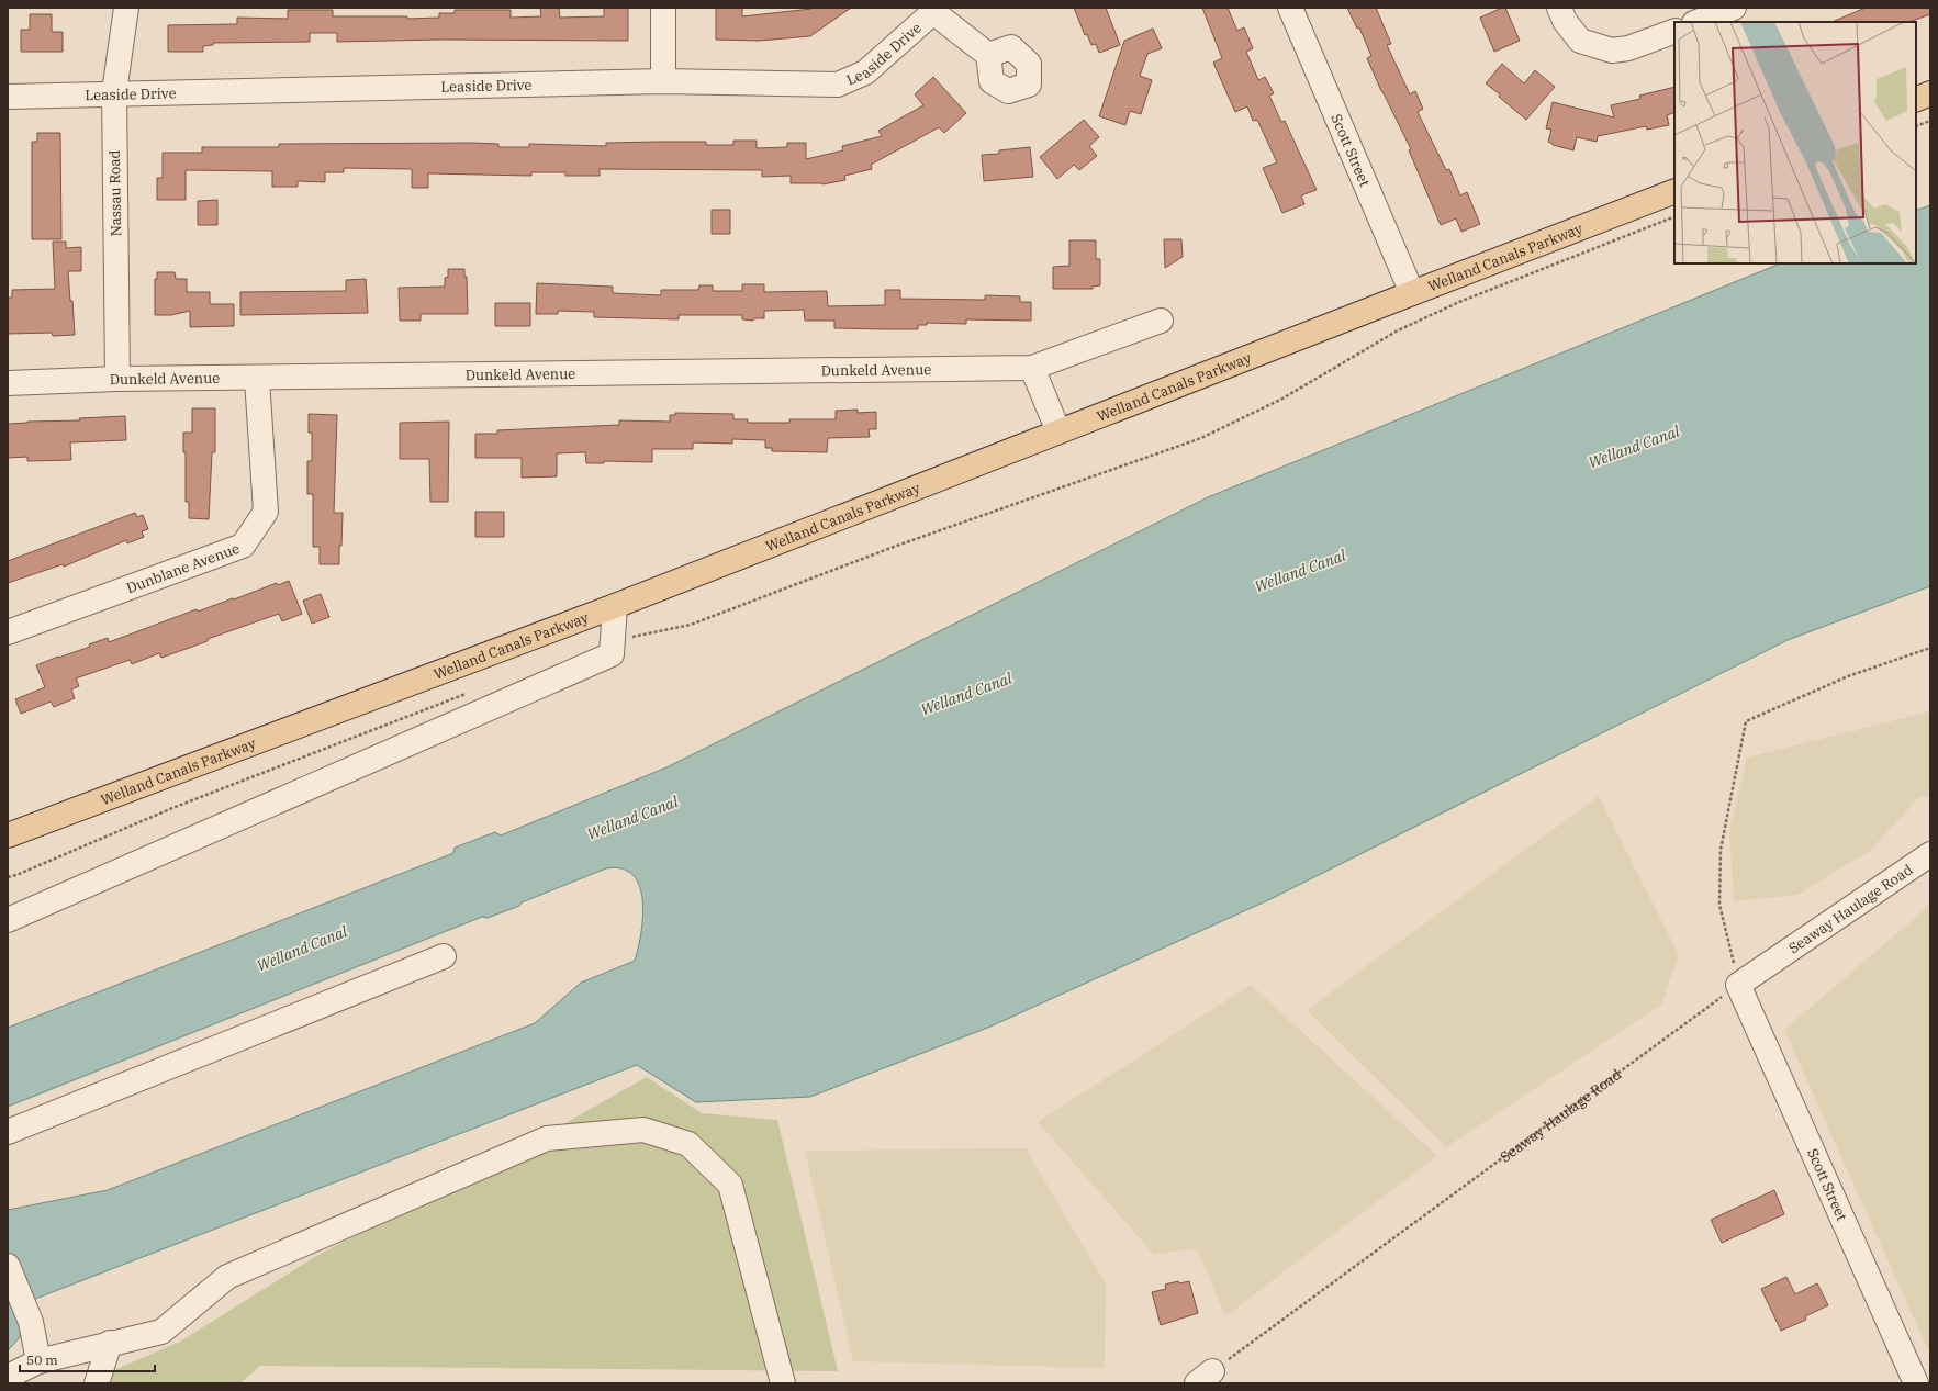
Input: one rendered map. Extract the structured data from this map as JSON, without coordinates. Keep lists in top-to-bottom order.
{
  "streets": {
    "main road": ["Welland Canals Parkway"],
    "street": [
      "Leaside Drive",
      "Scott Street",
      "Nassau Road",
      "Dunkeld Avenue",
      "Dunblane Avenue",
      "Seaway Haulage Road"
    ]
  },
  "crossings": [
    ["Leaside Drive", "Nassau Road"],
    ["Scott Street", "Welland Canals Parkway"],
    ["Scott Street", "Seaway Haulage Road"],
    ["Nassau Road", "Dunkeld Avenue"],
    ["Dunkeld Avenue", "Dunblane Avenue"]
  ],
  "water": ["Welland Canal"],
  "scale_bar": "50 m"
}
